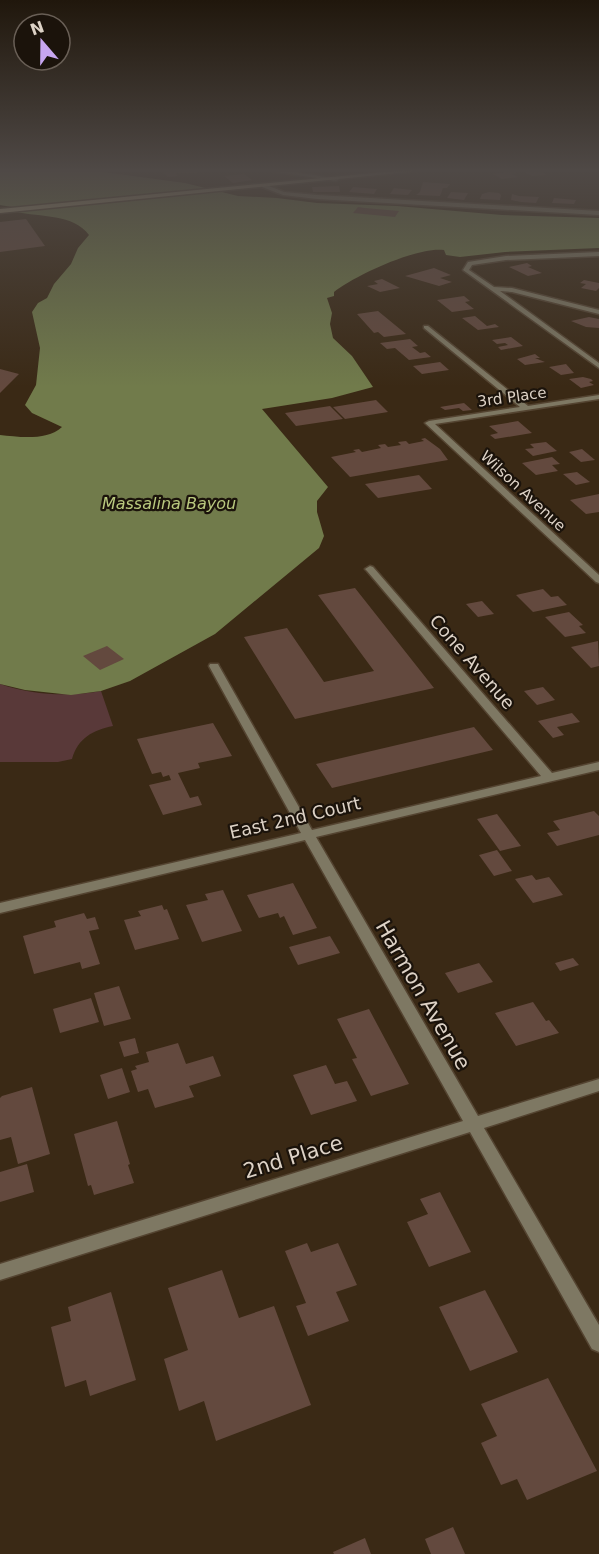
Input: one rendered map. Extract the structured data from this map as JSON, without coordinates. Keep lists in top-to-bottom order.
{
  "streets": {
    "street": [
      "3rd Place",
      "Wilson Avenue",
      "Cone Avenue",
      "East 2nd Court",
      "Harmon Avenue",
      "2nd Place"
    ]
  },
  "crossings": [
    ["3rd Place", "Wilson Avenue"],
    ["Cone Avenue", "East 2nd Court"],
    ["East 2nd Court", "Harmon Avenue"],
    ["Harmon Avenue", "2nd Place"]
  ],
  "water": ["Massalina Bayou"],
  "north": "top"
}
